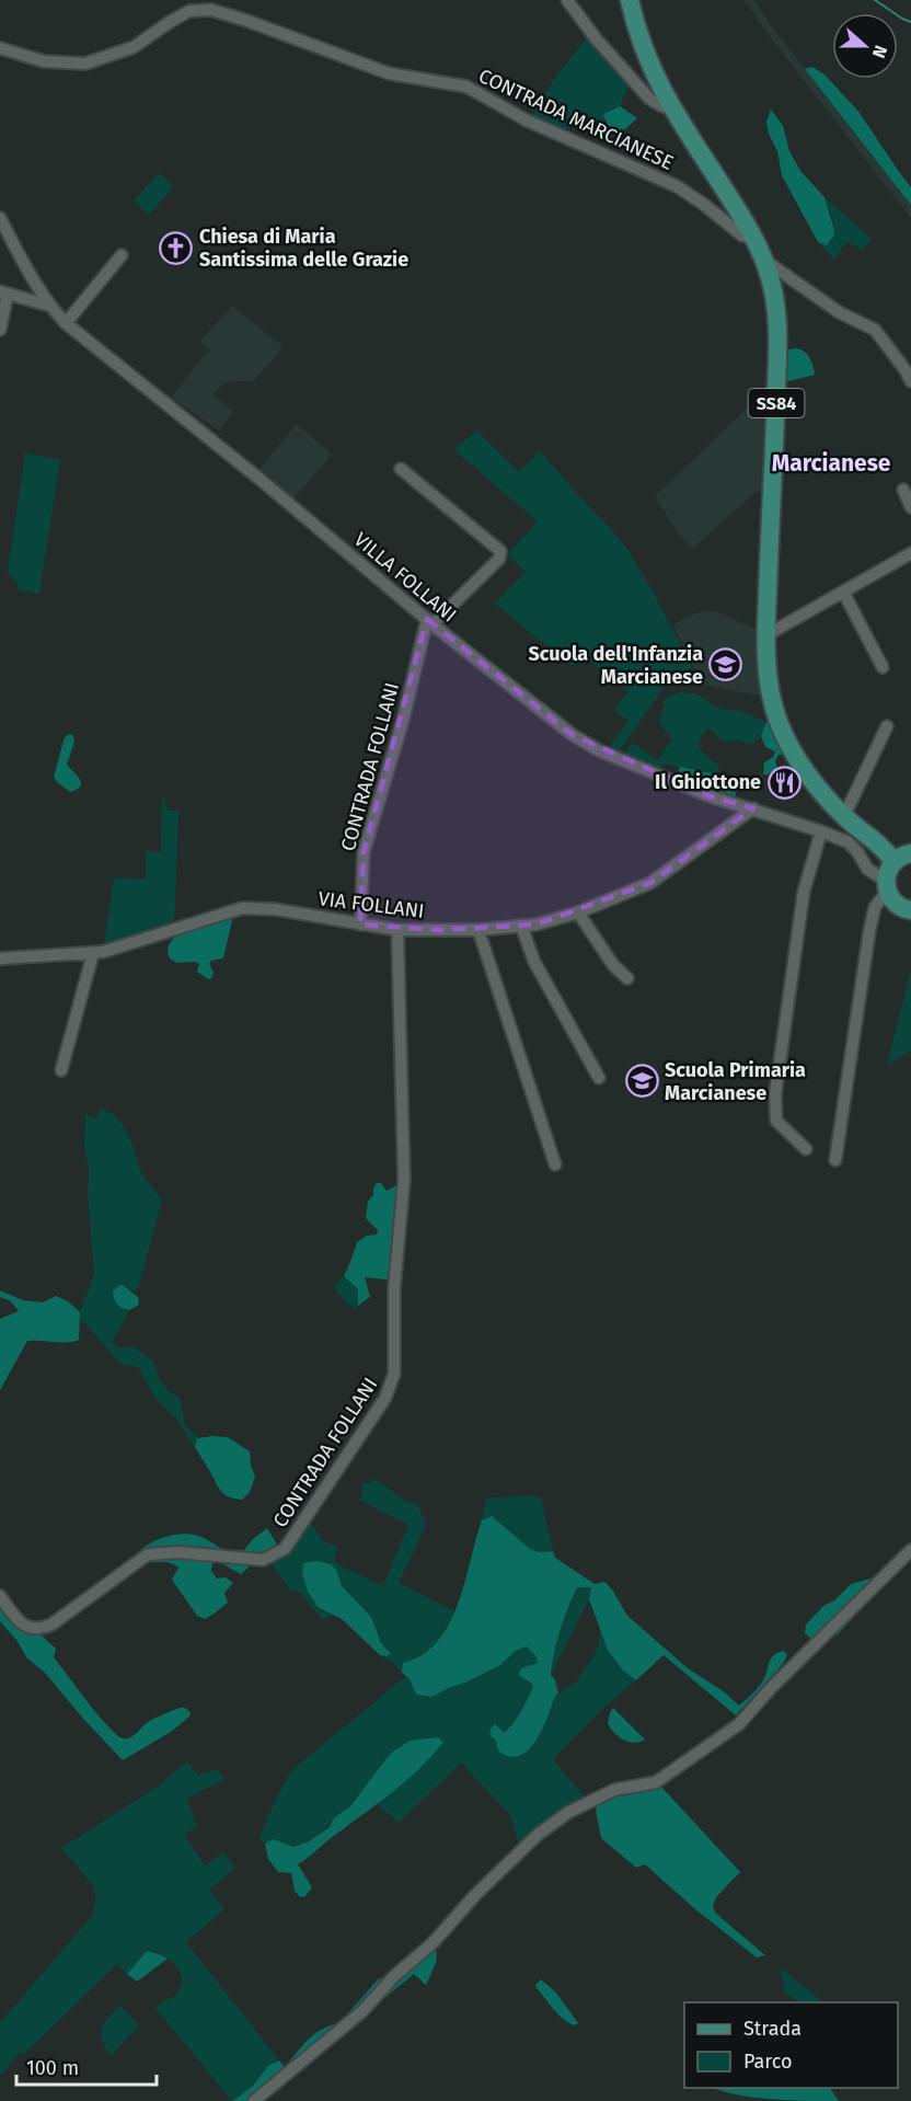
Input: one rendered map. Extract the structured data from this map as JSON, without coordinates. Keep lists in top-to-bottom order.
{
  "streets": {
    "main road": ["SS84"],
    "street": [
      "CONTRADA MARCIANESE",
      "VILLA FOLLANI",
      "CONTRADA FOLLANI",
      "VIA FOLLANI"
    ]
  },
  "crossings": [
    ["CONTRADA MARCIANESE", "SS84"],
    ["SS84", "VILLA FOLLANI"],
    ["VILLA FOLLANI", "CONTRADA FOLLANI"],
    ["VILLA FOLLANI", "VIA FOLLANI"],
    ["CONTRADA FOLLANI", "VIA FOLLANI"]
  ],
  "districts": ["Marcianese"],
  "places": {
    "church": ["Chiesa di Maria Santissima delle Grazie"],
    "school or university": ["Scuola dell'Infanzia Marcianese", "Scuola Primaria Marcianese"],
    "restaurant": ["Il Ghiottone"]
  },
  "legend": ["Strada", "Parco"],
  "scale_bar": "100 m",
  "north": "right"
}
